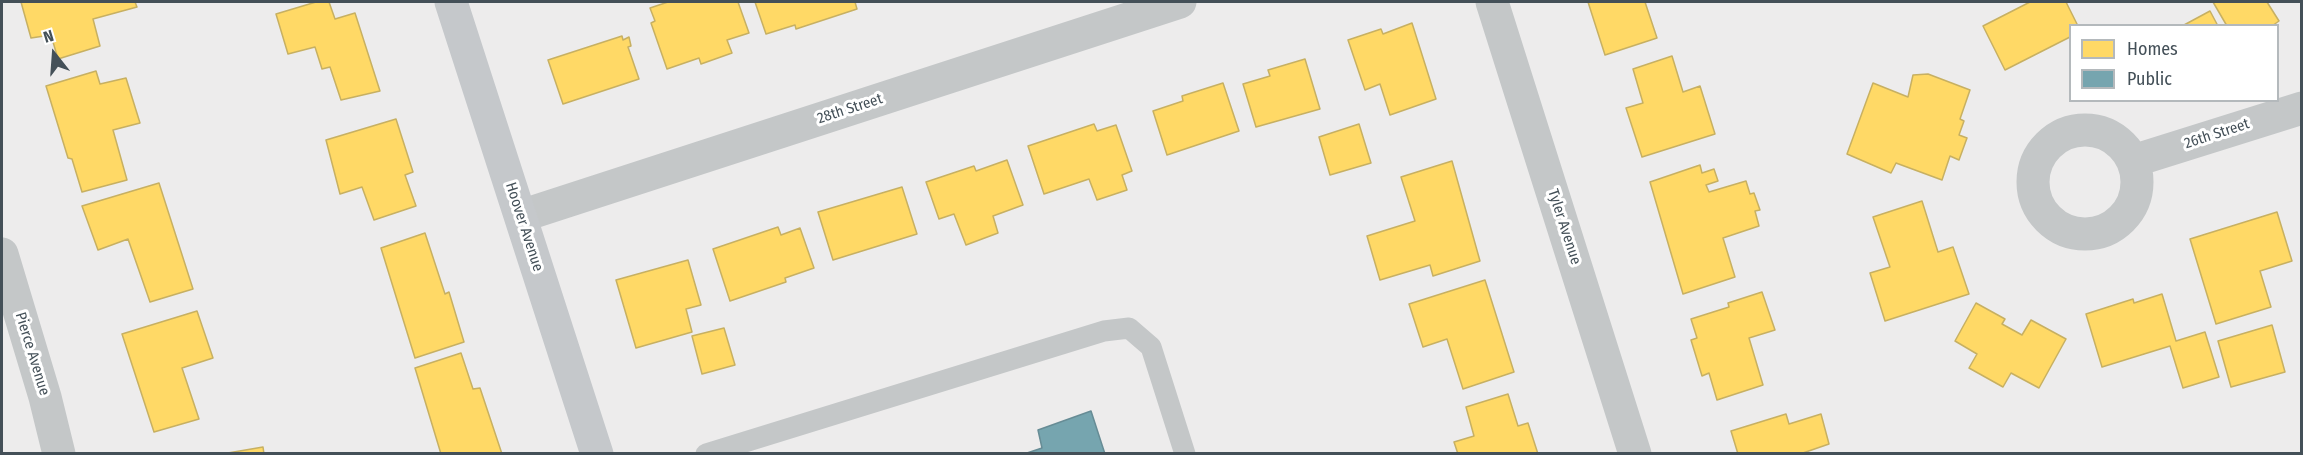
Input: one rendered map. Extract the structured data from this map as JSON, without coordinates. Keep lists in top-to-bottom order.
{
  "streets": {
    "street": [
      "28th Street",
      "26th Street",
      "Hoover Avenue",
      "Tyler Avenue",
      "Pierce Avenue"
    ]
  },
  "crossings": [
    ["28th Street", "Hoover Avenue"]
  ],
  "legend": ["Homes", "Public"],
  "north": "top"
}
